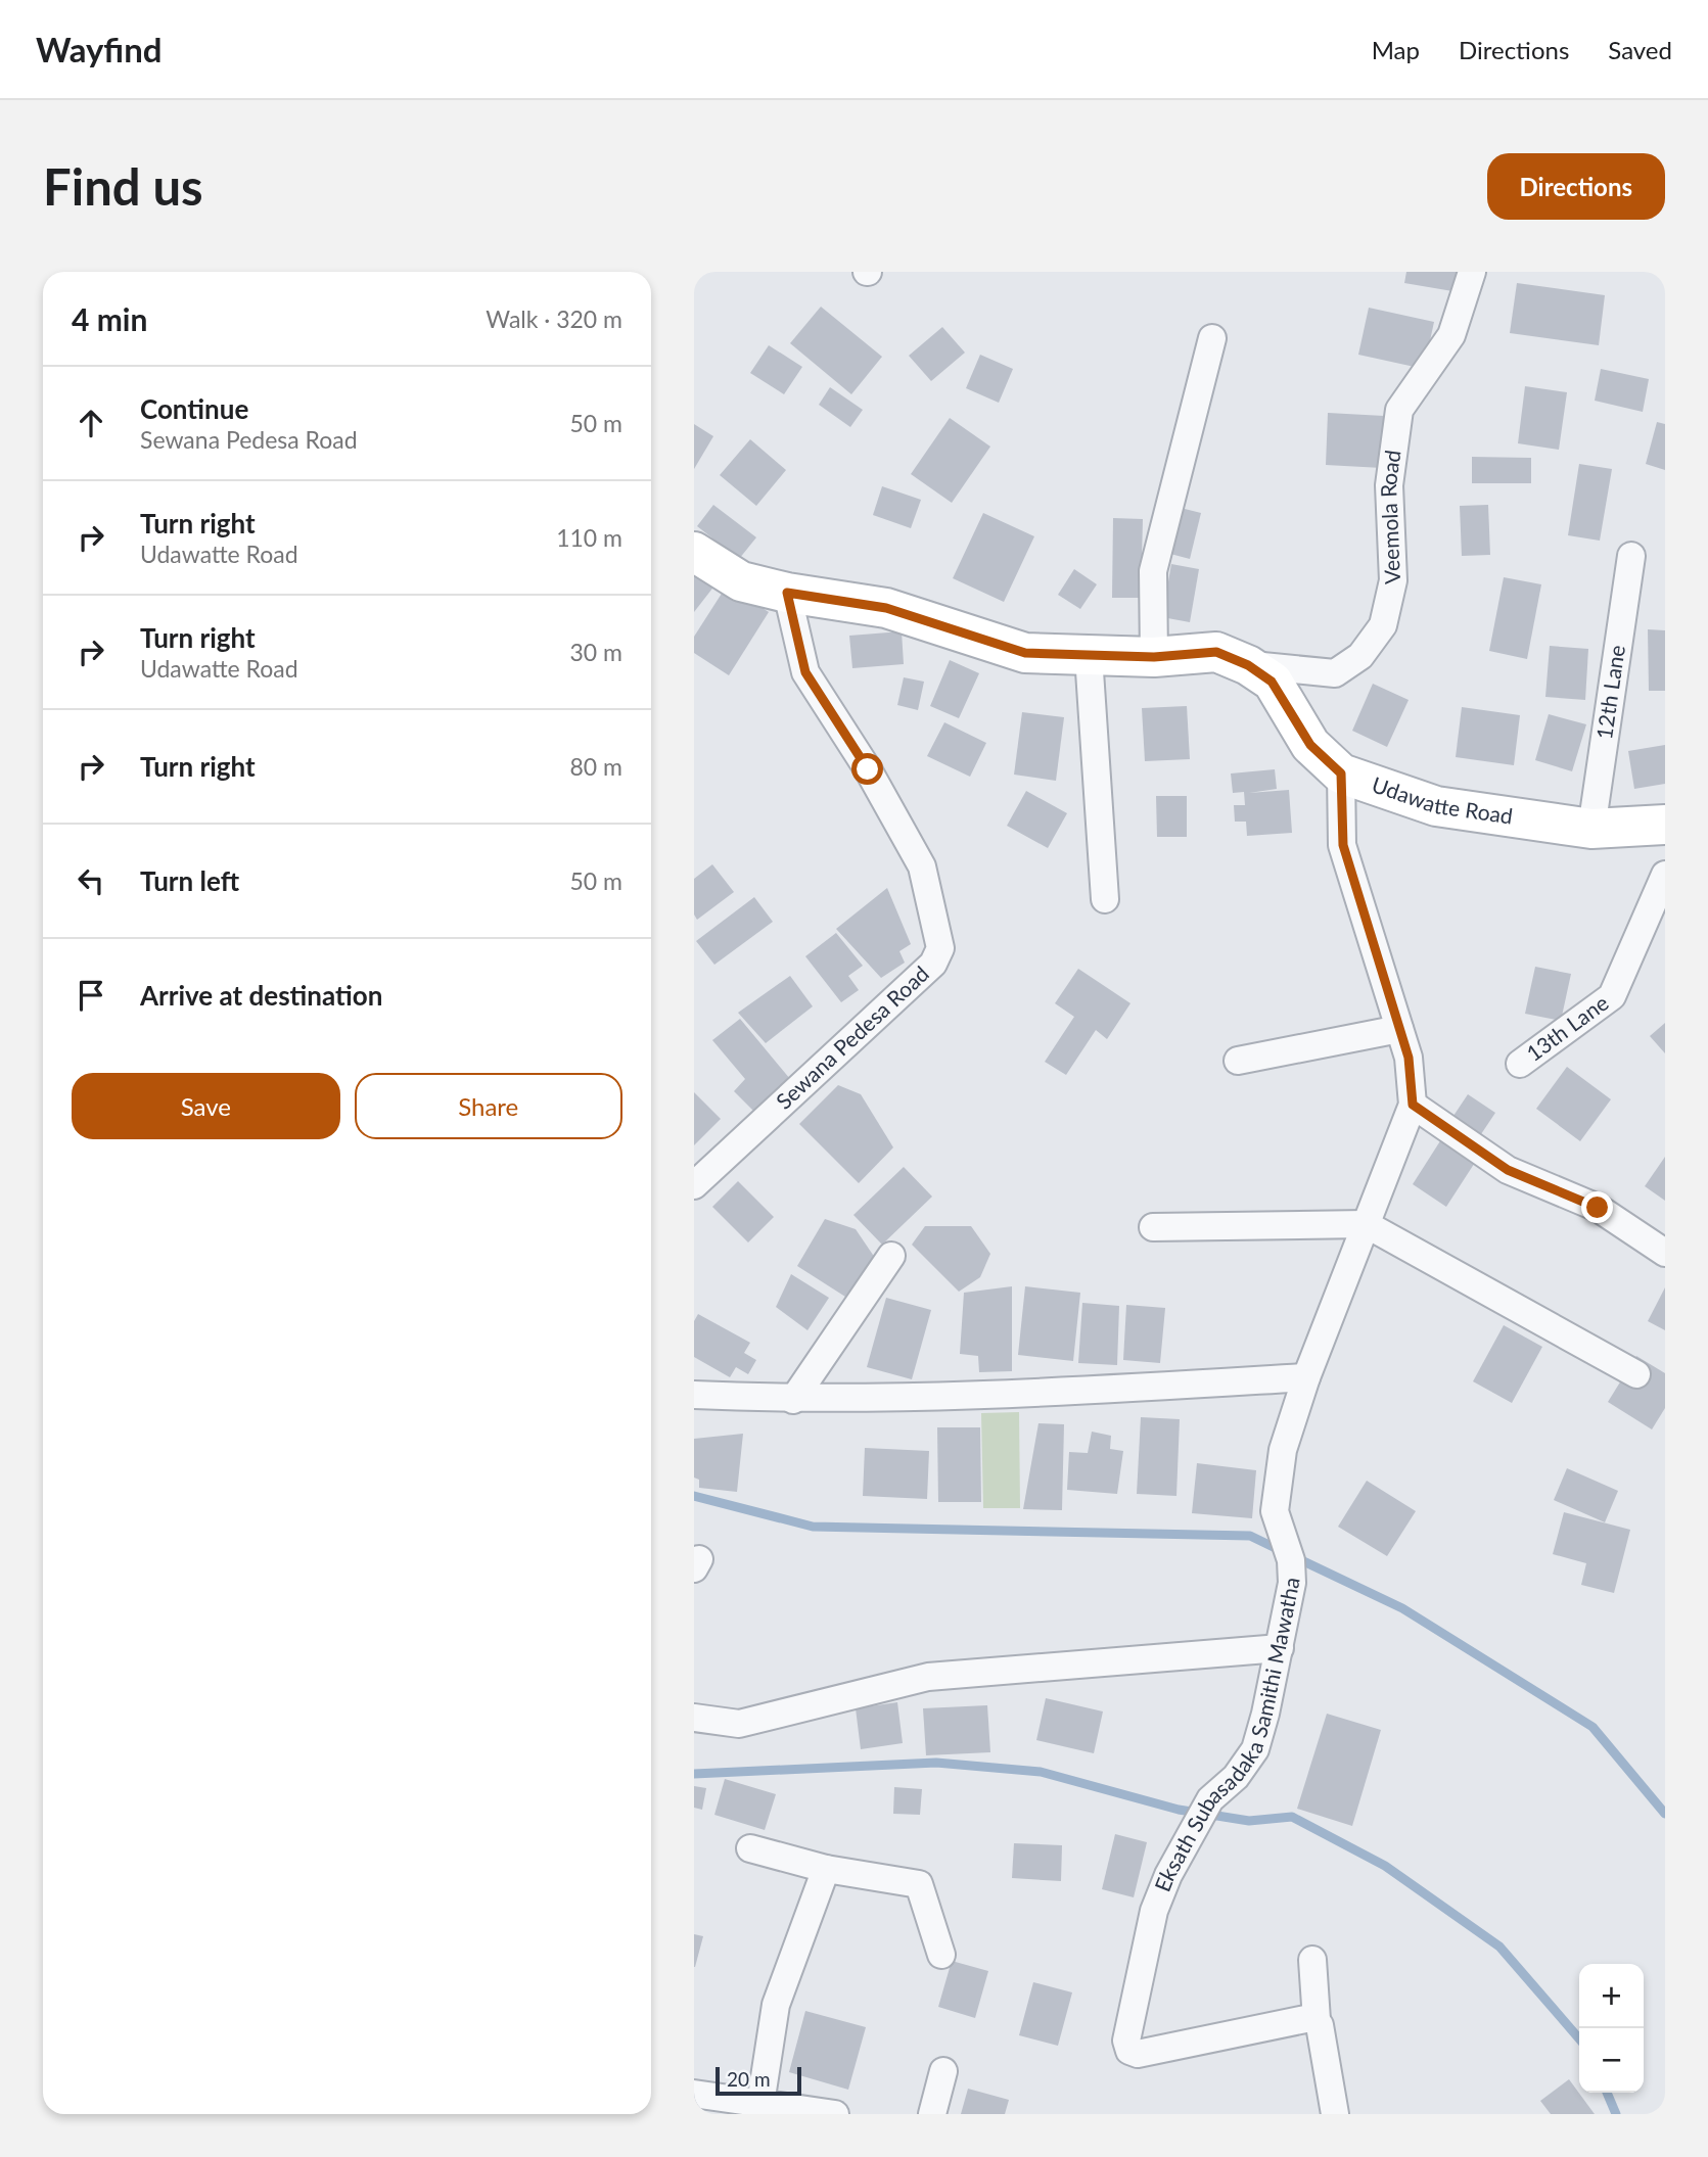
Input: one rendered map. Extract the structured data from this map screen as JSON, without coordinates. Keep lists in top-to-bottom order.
{
  "streets": {
    "street": [
      "Veemola Road",
      "12th Lane",
      "Udawatte Road",
      "13th Lane",
      "Sewana Pedesa Road",
      "Eksath Subasadaka Samithi Mawatha"
    ]
  },
  "crossings": [
    ["Veemola Road", "Udawatte Road"],
    ["12th Lane", "Udawatte Road"],
    ["Udawatte Road", "Sewana Pedesa Road"],
    ["Udawatte Road", "Eksath Subasadaka Samithi Mawatha"]
  ],
  "scale_bar": "20 m",
  "page": {
    "header": "Wayfind",
    "nav": ["Map", "Directions", "Saved"],
    "buttons": [
      "Directions",
      ["Save", "Share"]
    ],
    "title": "Find us",
    "heading": ["4 min", "Walk · 320 m"],
    "list": [
      ["Continue", "Sewana Pedesa Road", "50 m"],
      ["Turn right", "Udawatte Road", "110 m"],
      ["Turn right", "Udawatte Road", "30 m"],
      ["Turn right", "80 m"],
      ["Turn left", "50 m"],
      "Arrive at destination"
    ],
    "map_buttons": ["+", "−"],
    "scale": "20 m"
  }
}
